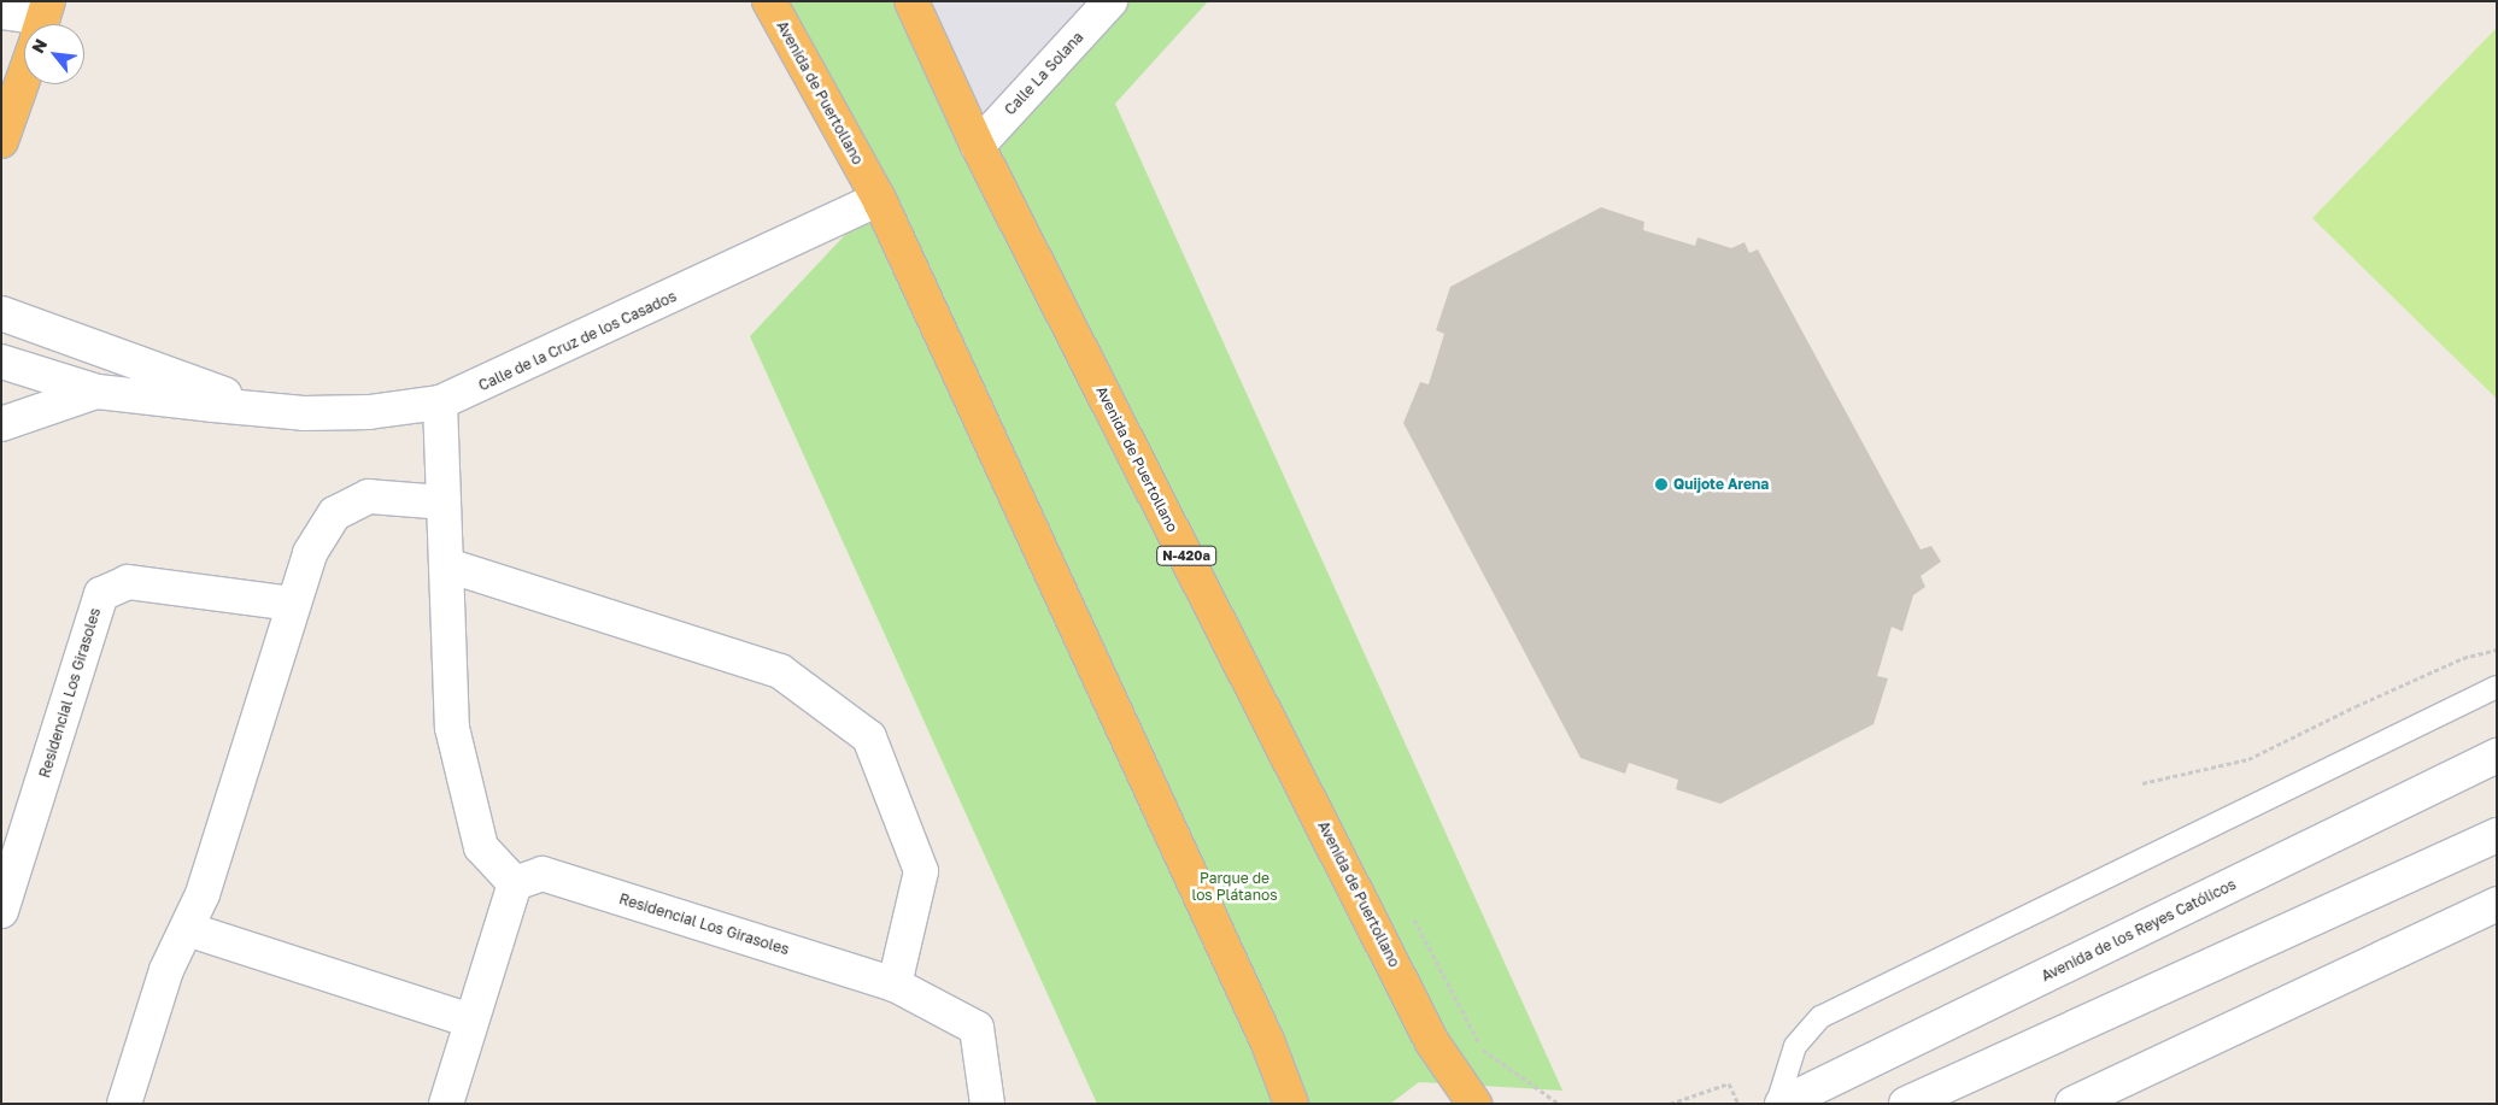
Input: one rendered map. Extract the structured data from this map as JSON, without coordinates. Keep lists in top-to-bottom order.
{
  "streets": {
    "highway": ["Avenida de Puertollano", "N-420a"],
    "street": [
      "Calle La Solana",
      "Calle de la Cruz de los Casados",
      "Residencial Los Girasoles",
      "Avenida de los Reyes Católicos"
    ]
  },
  "crossings": [
    ["Calle La Solana", "Avenida de Puertollano"],
    ["Avenida de Puertollano", "Calle de la Cruz de los Casados"]
  ],
  "parks": ["Parque de los Plátanos"],
  "places": ["Quijote Arena"],
  "north": "top left"
}
